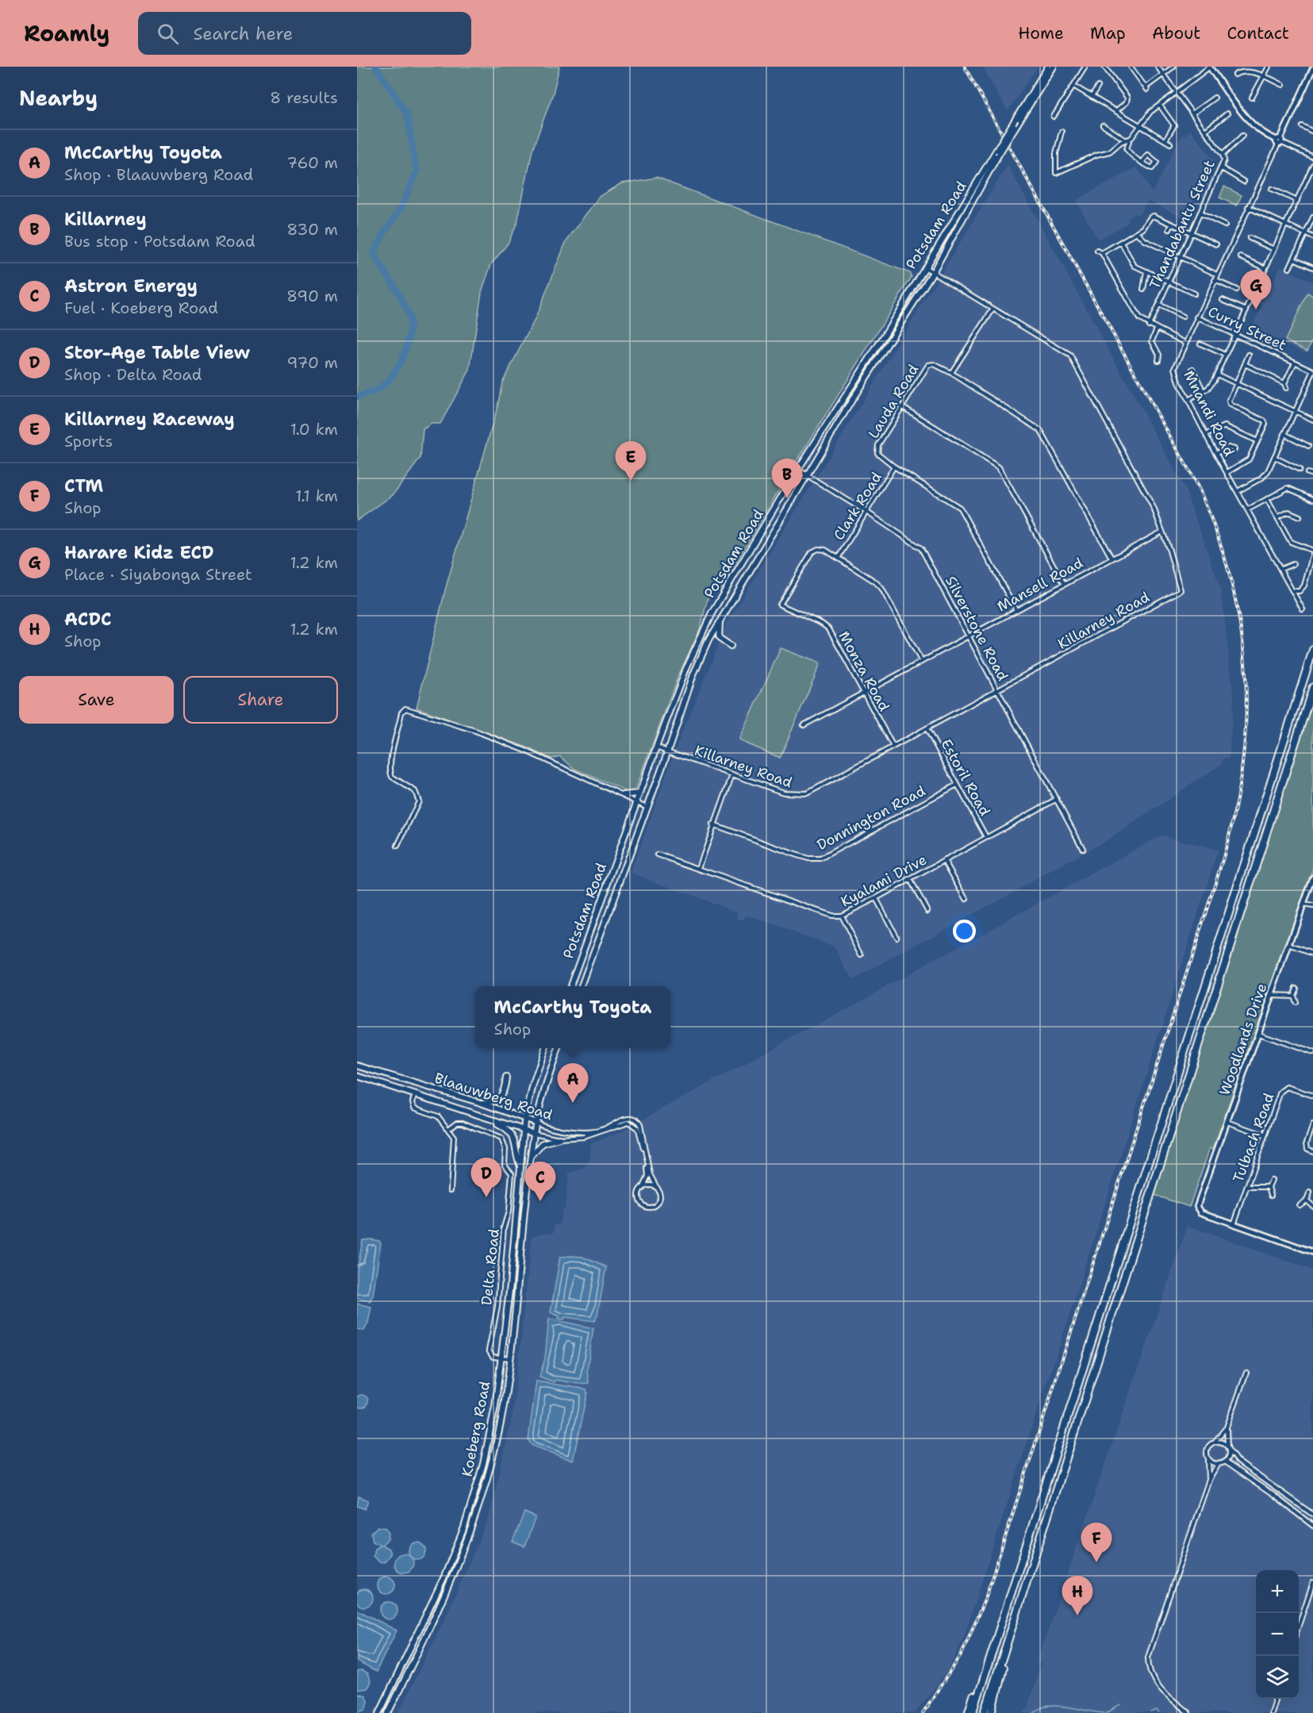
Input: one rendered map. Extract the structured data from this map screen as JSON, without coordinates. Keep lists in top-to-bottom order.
{
  "streets": {
    "main road": ["Potsdam Road", "Blaauwberg Road", "Koeberg Road"],
    "street": [
      "Thandabantu Street",
      "Curry Street",
      "Lauda Road",
      "Mnandi Road",
      "Clark Road",
      "Mansell Road",
      "Killarney Road",
      "Silverstone Road",
      "Monza Road",
      "Estoril Road",
      "Donnington Road",
      "Kyalami Drive",
      "Woodlands Drive",
      "Tulbach Road",
      "Delta Road"
    ]
  },
  "crossings": [
    ["Potsdam Road", "Killarney Road"],
    ["Potsdam Road", "Silverstone Road"],
    ["Curry Street", "Mnandi Road"],
    ["Lauda Road", "Clark Road"],
    ["Lauda Road", "Mansell Road"],
    ["Clark Road", "Silverstone Road"],
    ["Clark Road", "Monza Road"],
    ["Mansell Road", "Killarney Road"],
    ["Mansell Road", "Silverstone Road"],
    ["Mansell Road", "Monza Road"],
    ["Killarney Road", "Silverstone Road"],
    ["Killarney Road", "Monza Road"],
    ["Killarney Road", "Estoril Road"],
    ["Silverstone Road", "Kyalami Drive"],
    ["Estoril Road", "Donnington Road"],
    ["Estoril Road", "Kyalami Drive"],
    ["Woodlands Drive", "Tulbach Road"],
    ["Blaauwberg Road", "Koeberg Road"],
    ["Delta Road", "Koeberg Road"]
  ],
  "page": {
    "header": "Roamly",
    "search": "Search here",
    "nav": [
      "Home",
      "Map",
      "About",
      "Contact"
    ],
    "heading": ["Nearby", "8 results"],
    "list": [
      {
        "mark": "A",
        "name": "McCarthy Toyota",
        "note": "Shop · Blaauwberg Road",
        "value": "760 m"
      },
      {
        "mark": "B",
        "name": "Killarney",
        "note": "Bus stop · Potsdam Road",
        "value": "830 m"
      },
      {
        "mark": "C",
        "name": "Astron Energy",
        "note": "Fuel · Koeberg Road",
        "value": "890 m"
      },
      {
        "mark": "D",
        "name": "Stor-Age Table View",
        "note": "Shop · Delta Road",
        "value": "970 m"
      },
      {
        "mark": "E",
        "name": "Killarney Raceway",
        "note": "Sports",
        "value": "1.0 km"
      },
      {
        "mark": "F",
        "name": "CTM",
        "note": "Shop",
        "value": "1.1 km"
      },
      {
        "mark": "G",
        "name": "Harare Kidz ECD",
        "note": "Place · Siyabonga Street",
        "value": "1.2 km"
      },
      {
        "mark": "H",
        "name": "ACDC",
        "note": "Shop",
        "value": "1.2 km"
      }
    ],
    "pins": [
      "G",
      "E",
      "B",
      "A",
      "D",
      "C",
      "F",
      "H"
    ],
    "buttons": ["Save", "Share"],
    "popup": ["McCarthy Toyota", "Shop"],
    "map_buttons": ["+", "−"]
  }
}
